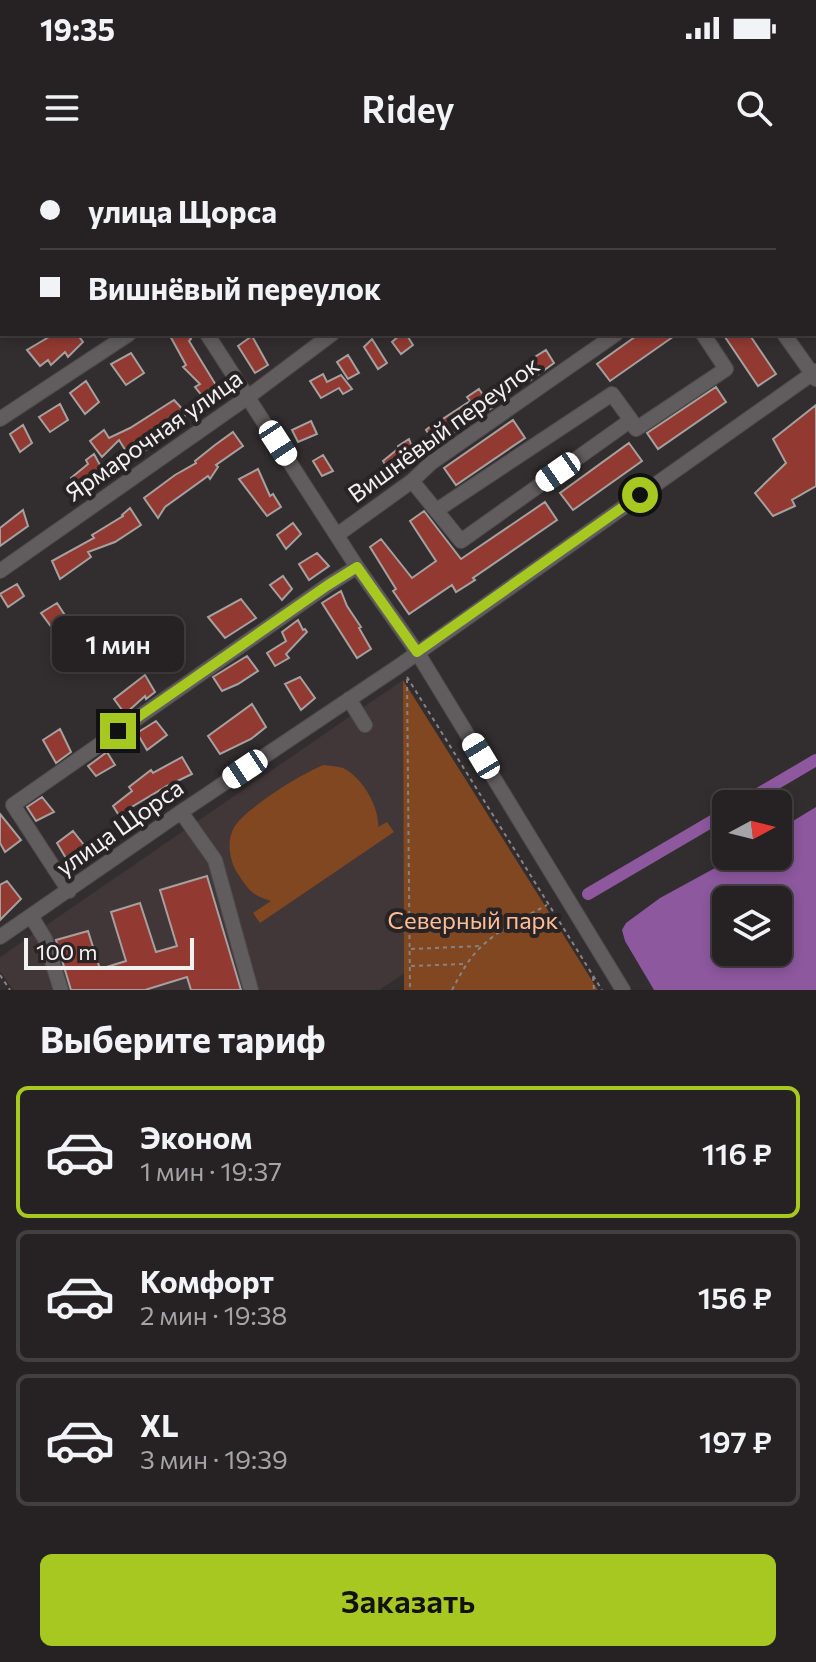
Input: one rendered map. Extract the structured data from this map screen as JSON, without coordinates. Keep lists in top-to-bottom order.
{
  "streets": {
    "street": ["Вишнёвый переулок", "Ярмарочная улица", "улица Щорса"]
  },
  "parks": ["Северный парк"],
  "scale_bar": "100 m",
  "north": "right",
  "page": {
    "status": "19:35",
    "header": "Ridey",
    "banner": ["улица Щорса", "Вишнёвый переулок"],
    "bubble": "1 мин",
    "scale": "100 m",
    "heading": "Выберите тариф",
    "list": [
      {
        "name": "Эконом",
        "note": "1 мин · 19:37",
        "value": "116 ₽"
      },
      {
        "name": "Комфорт",
        "note": "2 мин · 19:38",
        "value": "156 ₽"
      },
      {
        "name": "XL",
        "note": "3 мин · 19:39",
        "value": "197 ₽"
      }
    ],
    "buttons": "Заказать"
  }
}
